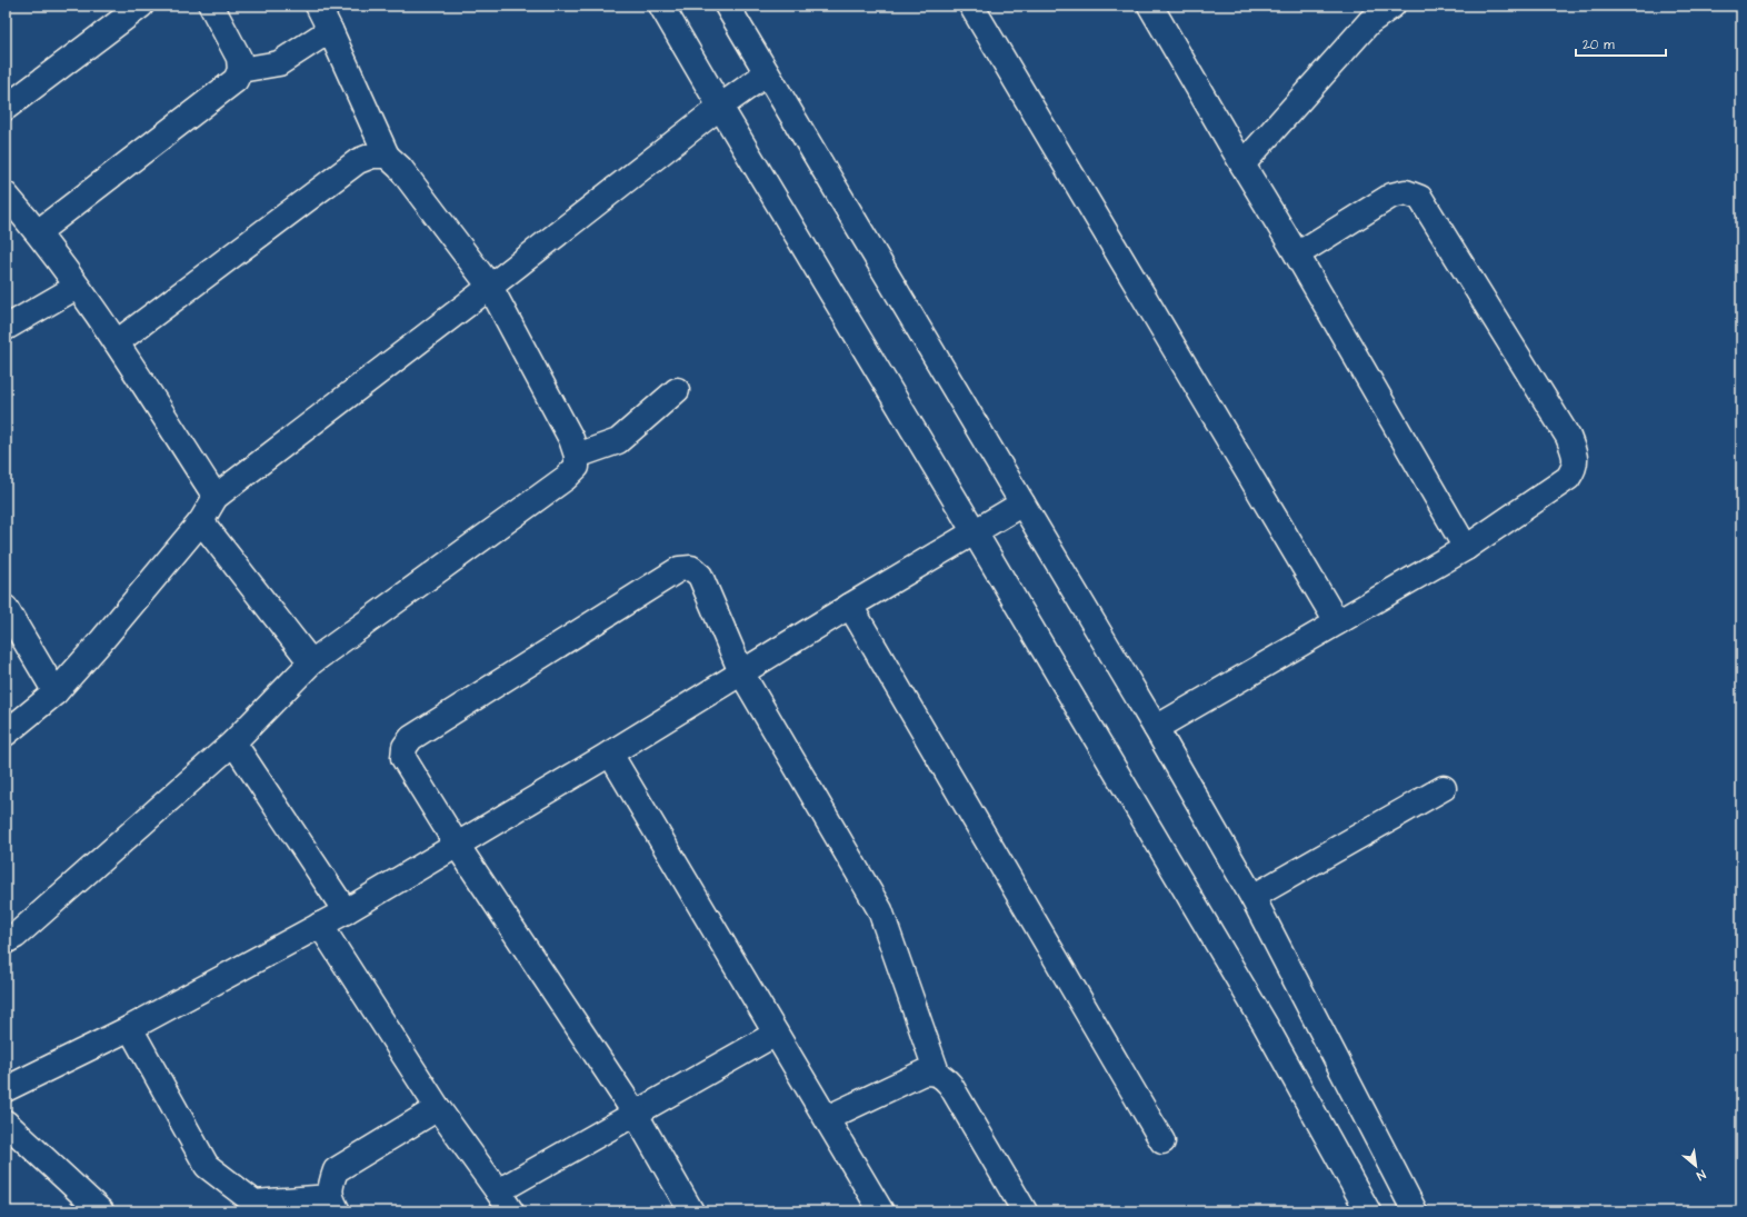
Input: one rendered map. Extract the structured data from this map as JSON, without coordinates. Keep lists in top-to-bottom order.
{
  "scale_bar": "20 m",
  "north": "bottom right"
}
